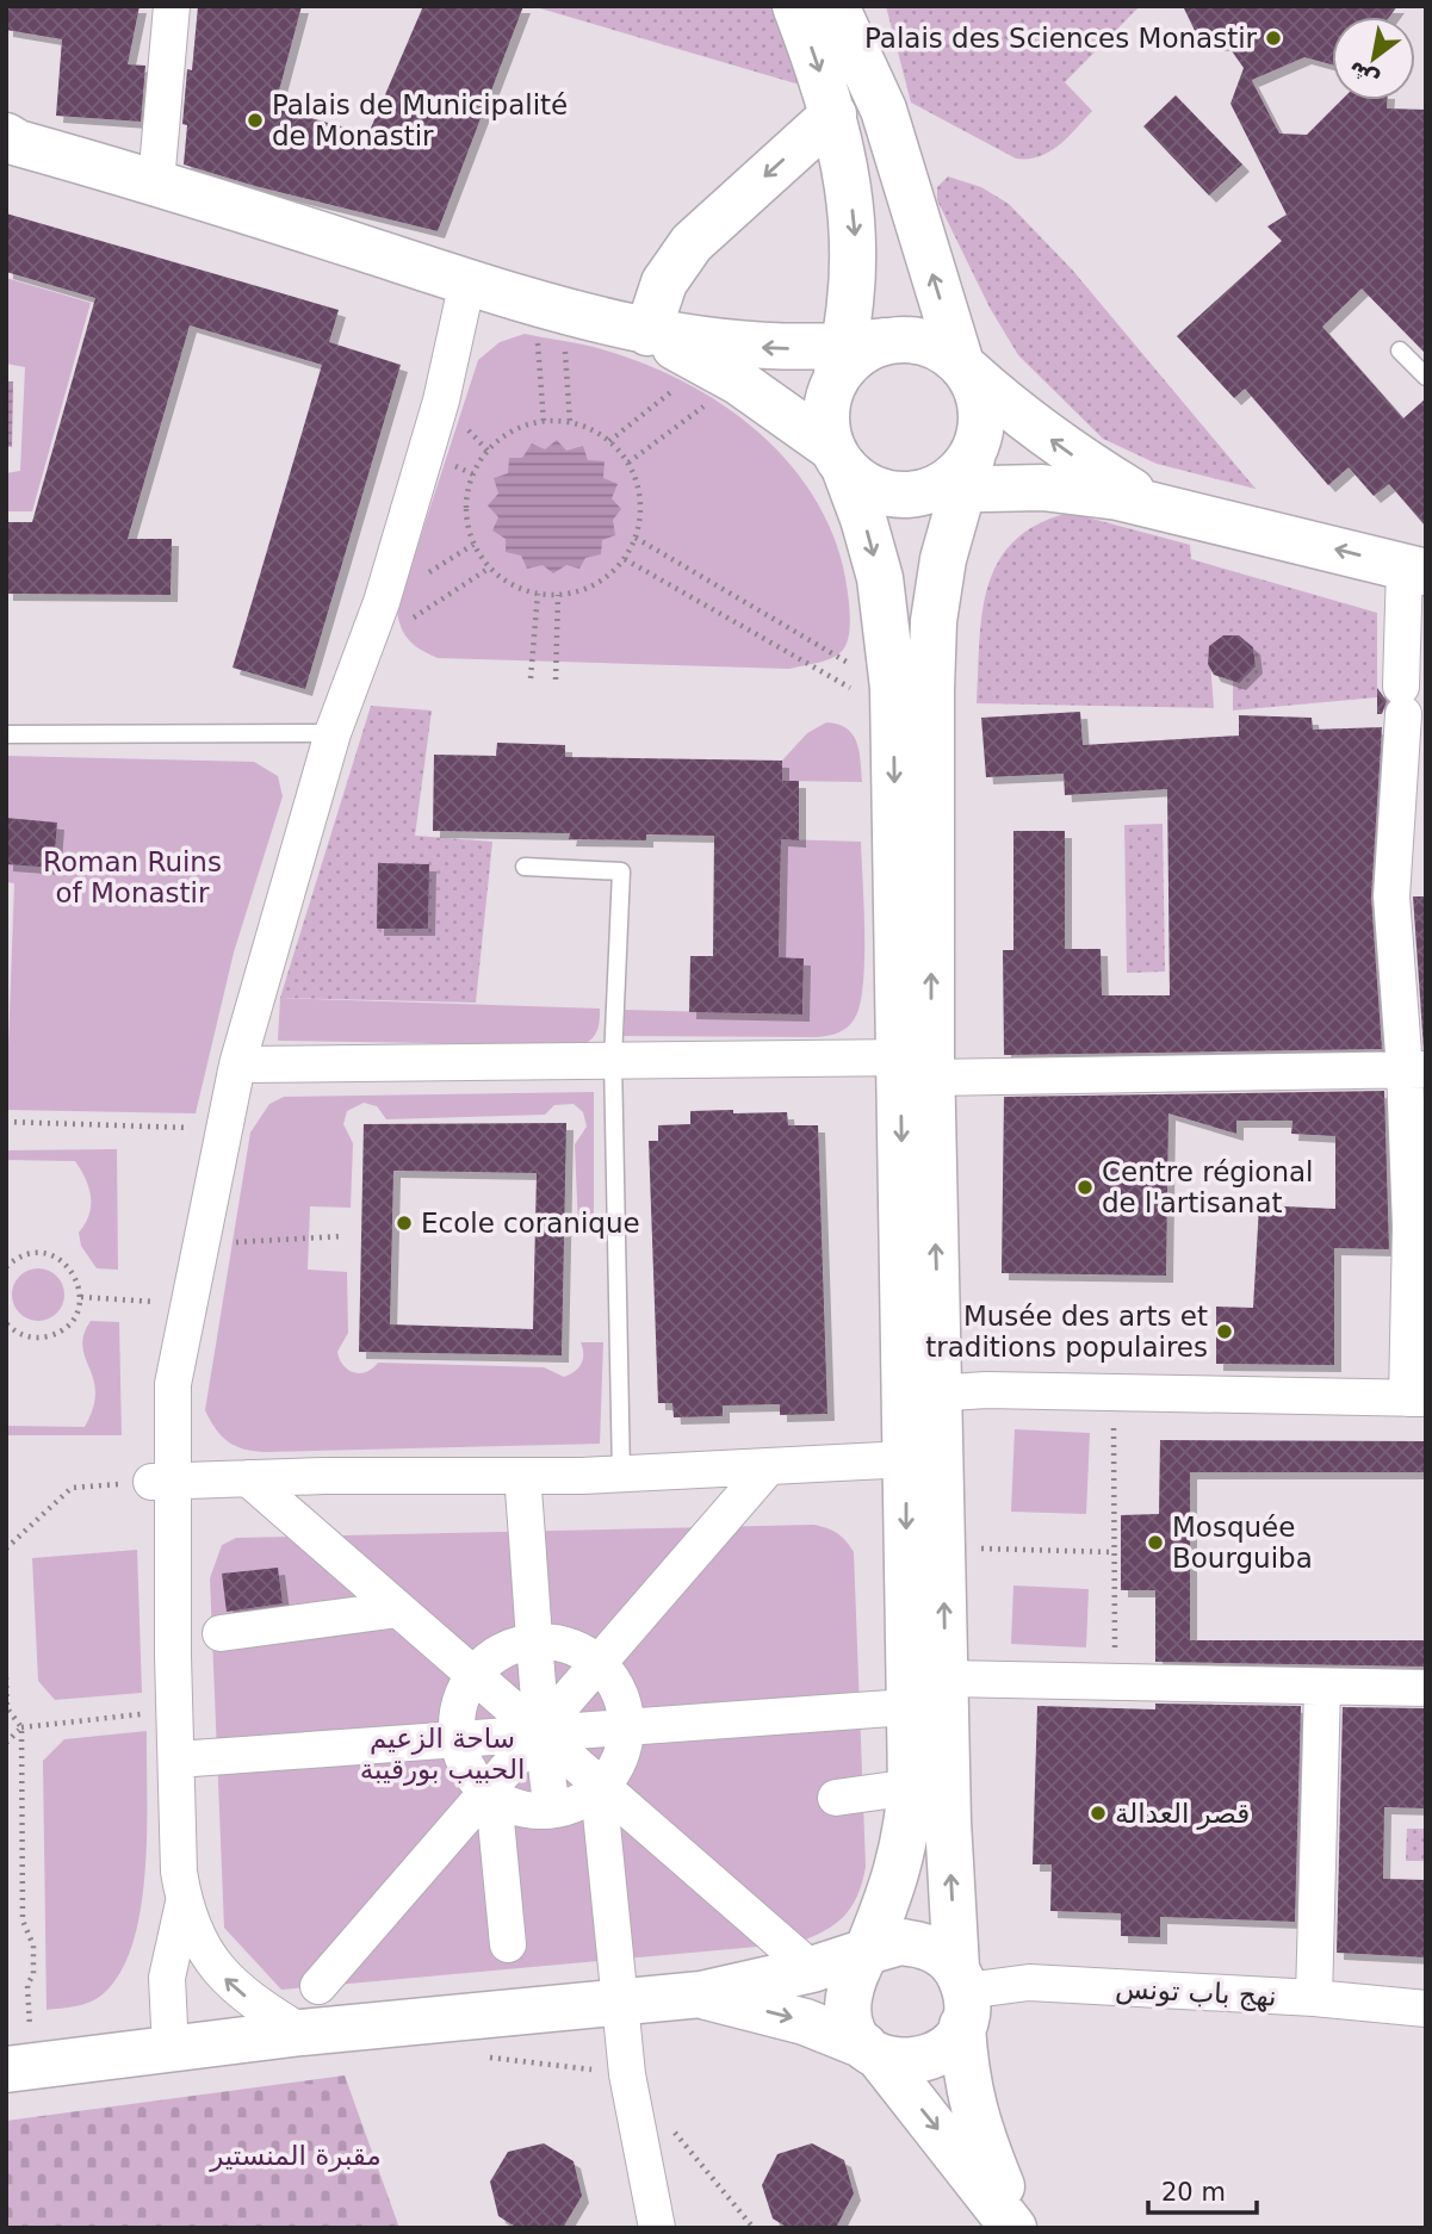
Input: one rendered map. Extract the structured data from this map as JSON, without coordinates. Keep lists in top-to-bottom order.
{
  "streets": {
    "street": ["نهج باب تونس"]
  },
  "parks": ["Roman Ruins of Monastir", "ساحة الزعيم الحبيب بورقيبة", "مقبرة المنستير"],
  "places": [
    "Palais des Sciences Monastir",
    "Palais de Municipalité de Monastir",
    "Centre régional de l'artisanat",
    "Ecole coranique",
    "Musée des arts et traditions populaires",
    "Mosquée Bourguiba",
    "قصر العدالة"
  ],
  "scale_bar": "20 m",
  "north": "bottom left"
}
